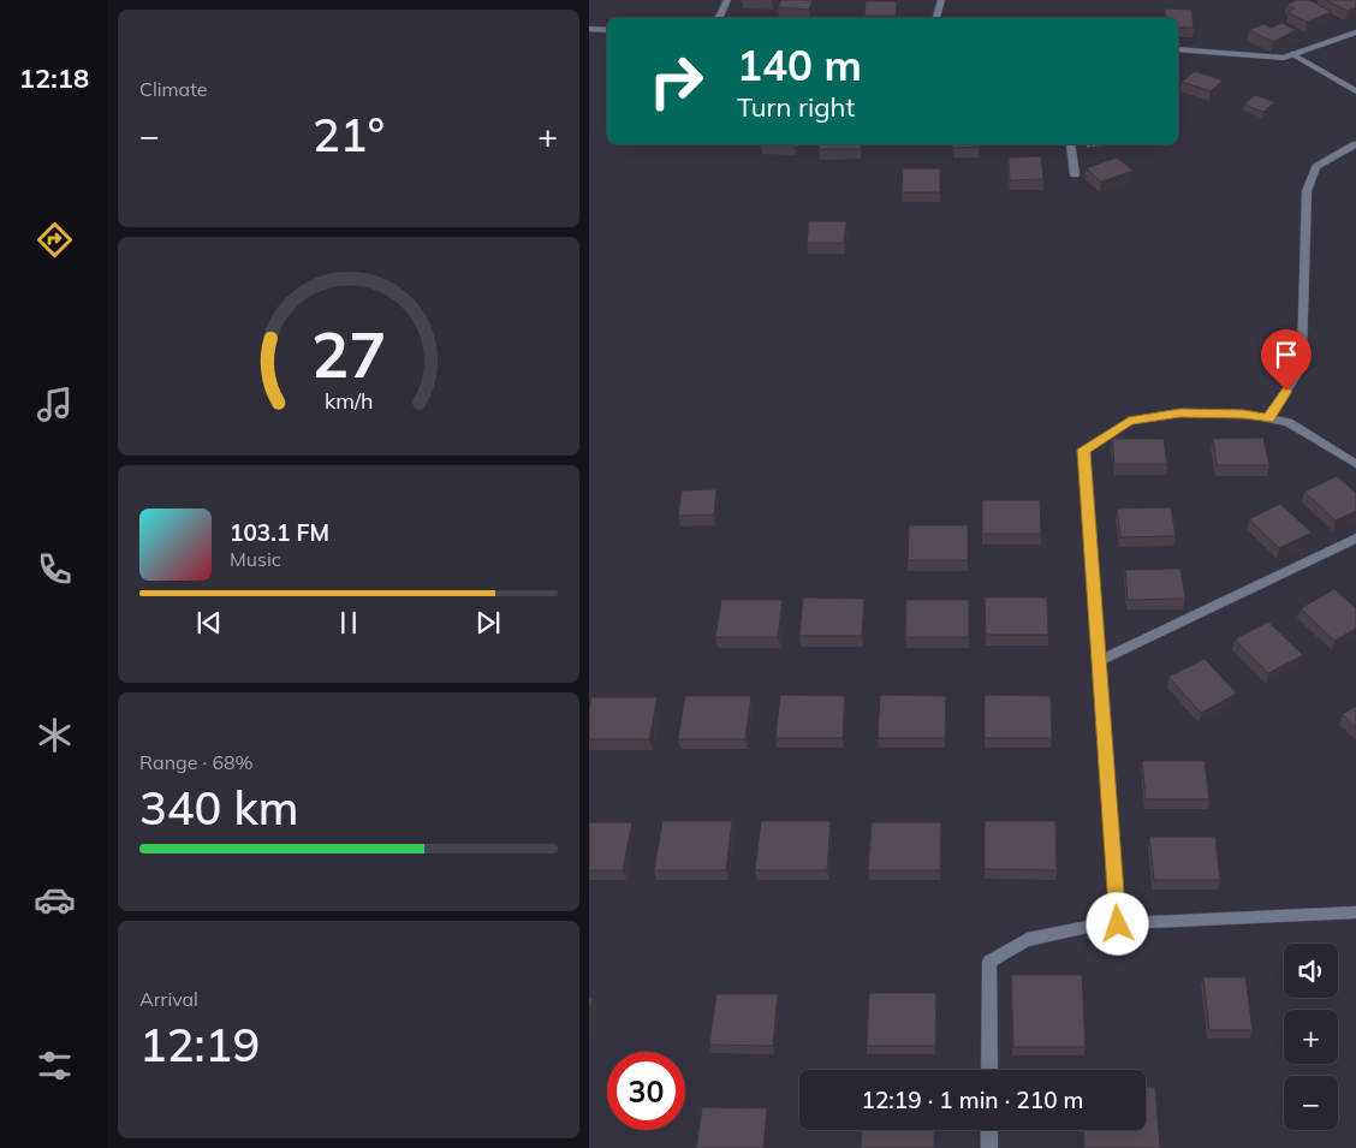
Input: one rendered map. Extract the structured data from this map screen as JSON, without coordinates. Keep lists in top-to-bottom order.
{
  "page": {
    "tabs": "12:18",
    "tile": [
      "Climate",
      ["Range · 68%", "340 km"],
      ["Arrival", "12:19"]
    ],
    "turn": ["140 m", "Turn right"],
    "heat": ["−", "21°", "+"],
    "song": ["103.1 FM", "Music"],
    "map_buttons": ["+", "−"],
    "limit": "30",
    "trip": "12:19 · 1 min · 210 m",
    "gauge": ["27", "km/h"]
  }
}
